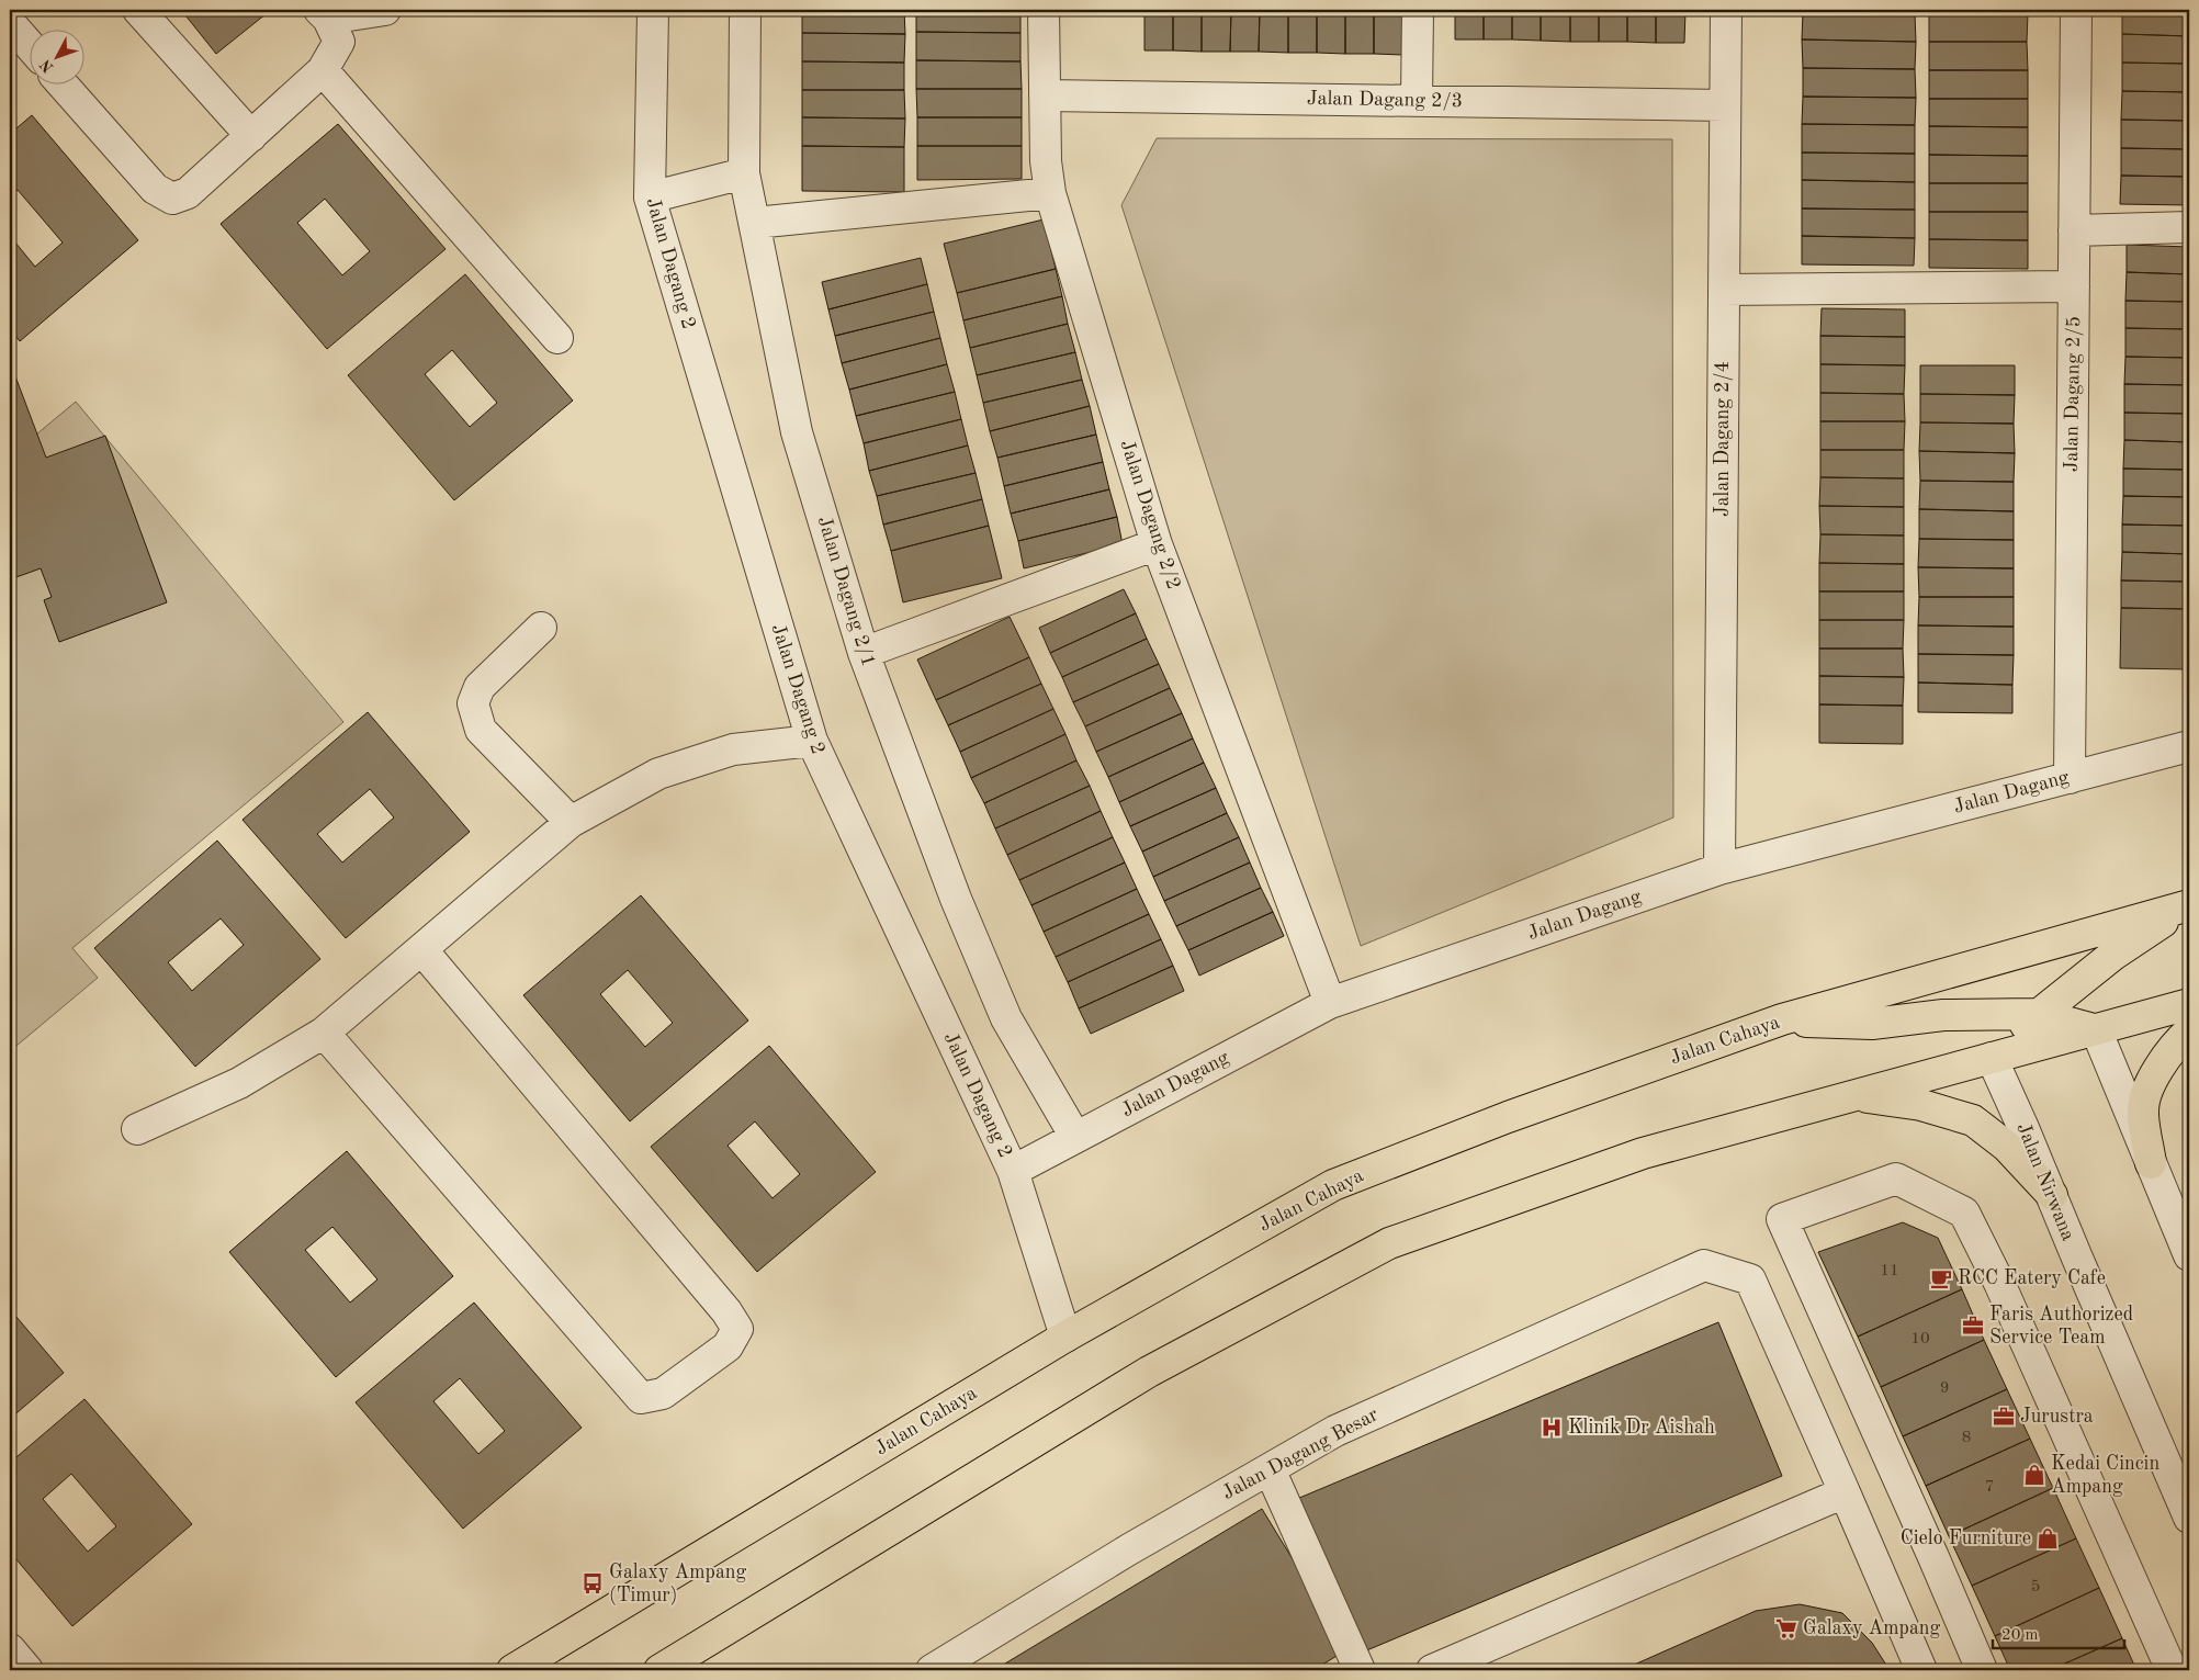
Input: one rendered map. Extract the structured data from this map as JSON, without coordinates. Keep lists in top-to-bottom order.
{
  "streets": {
    "main road": ["Jalan Cahaya"],
    "street": [
      "Jalan Dagang 2/3",
      "Jalan Dagang 2",
      "Jalan Dagang 2/5",
      "Jalan Dagang 2/4",
      "Jalan Dagang 2/2",
      "Jalan Dagang 2/1",
      "Jalan Dagang",
      "Jalan Nirwana",
      "Jalan Dagang Besar"
    ]
  },
  "crossings": [
    ["Jalan Dagang 2/3", "Jalan Dagang 2/4"],
    ["Jalan Dagang 2/3", "Jalan Dagang 2/2"],
    ["Jalan Dagang 2", "Jalan Dagang"],
    ["Jalan Dagang 2", "Jalan Cahaya"],
    ["Jalan Dagang 2/5", "Jalan Dagang"],
    ["Jalan Dagang 2/4", "Jalan Dagang"],
    ["Jalan Dagang 2/2", "Jalan Dagang"],
    ["Jalan Dagang 2/1", "Jalan Dagang"]
  ],
  "places": {
    "cafe": ["RCC Eatery Cafe"],
    "office": ["Faris Authorized Service Team", "Jurustra"],
    "hospital": ["Klinik Dr Aishah"],
    "shop": ["Kedai Cincin Ampang", "Cielo Furniture"],
    "bus stop": ["Galaxy Ampang (Timur)"],
    "supermarket": ["Galaxy Ampang"]
  },
  "house_numbers": [
    "11",
    "10",
    "9",
    "8",
    "7",
    "5"
  ],
  "scale_bar": "20 m",
  "north": "bottom left"
}
